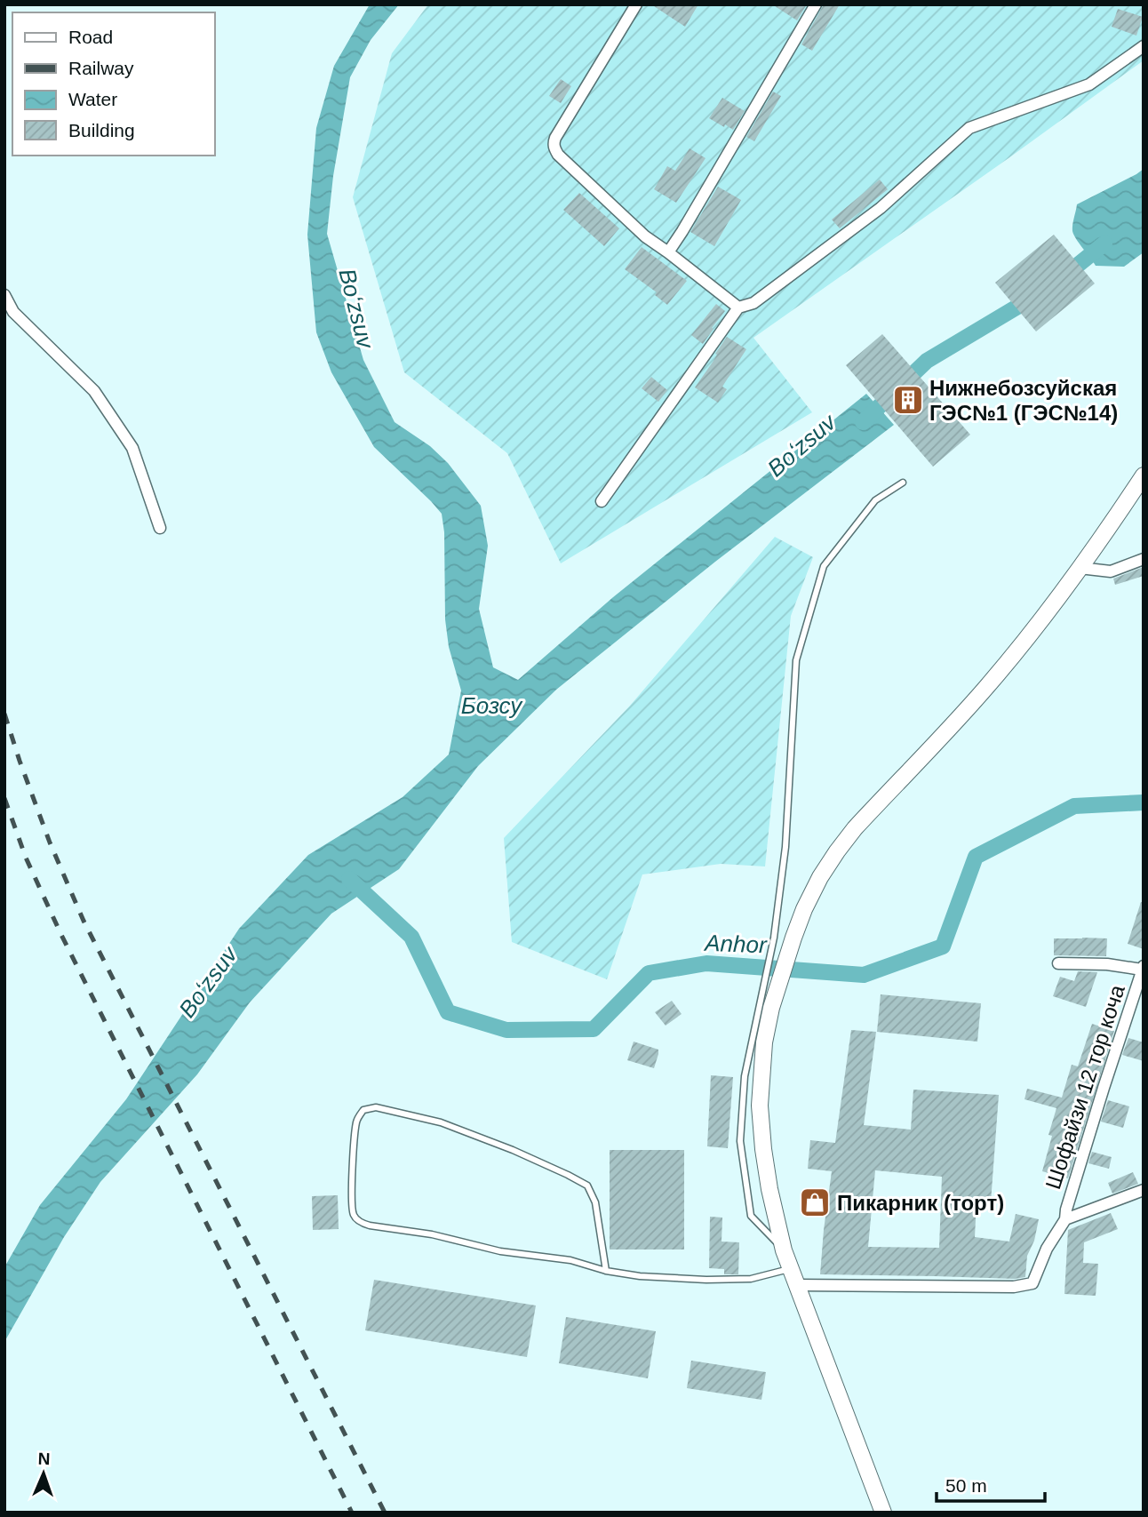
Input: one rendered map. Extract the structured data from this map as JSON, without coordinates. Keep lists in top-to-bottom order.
{
  "streets": {
    "street": ["Шофайзи 12 тор коча"]
  },
  "water": ["Boʻzsuv", "Бозсу", "Anhor"],
  "places": {
    "building": ["Нижнебозсуйская ГЭС№1 (ГЭС№14)"],
    "shop": ["Пикарник (торт)"]
  },
  "legend": [
    "Road",
    "Railway",
    "Water",
    "Building"
  ],
  "scale_bar": "50 m",
  "north": "top"
}
